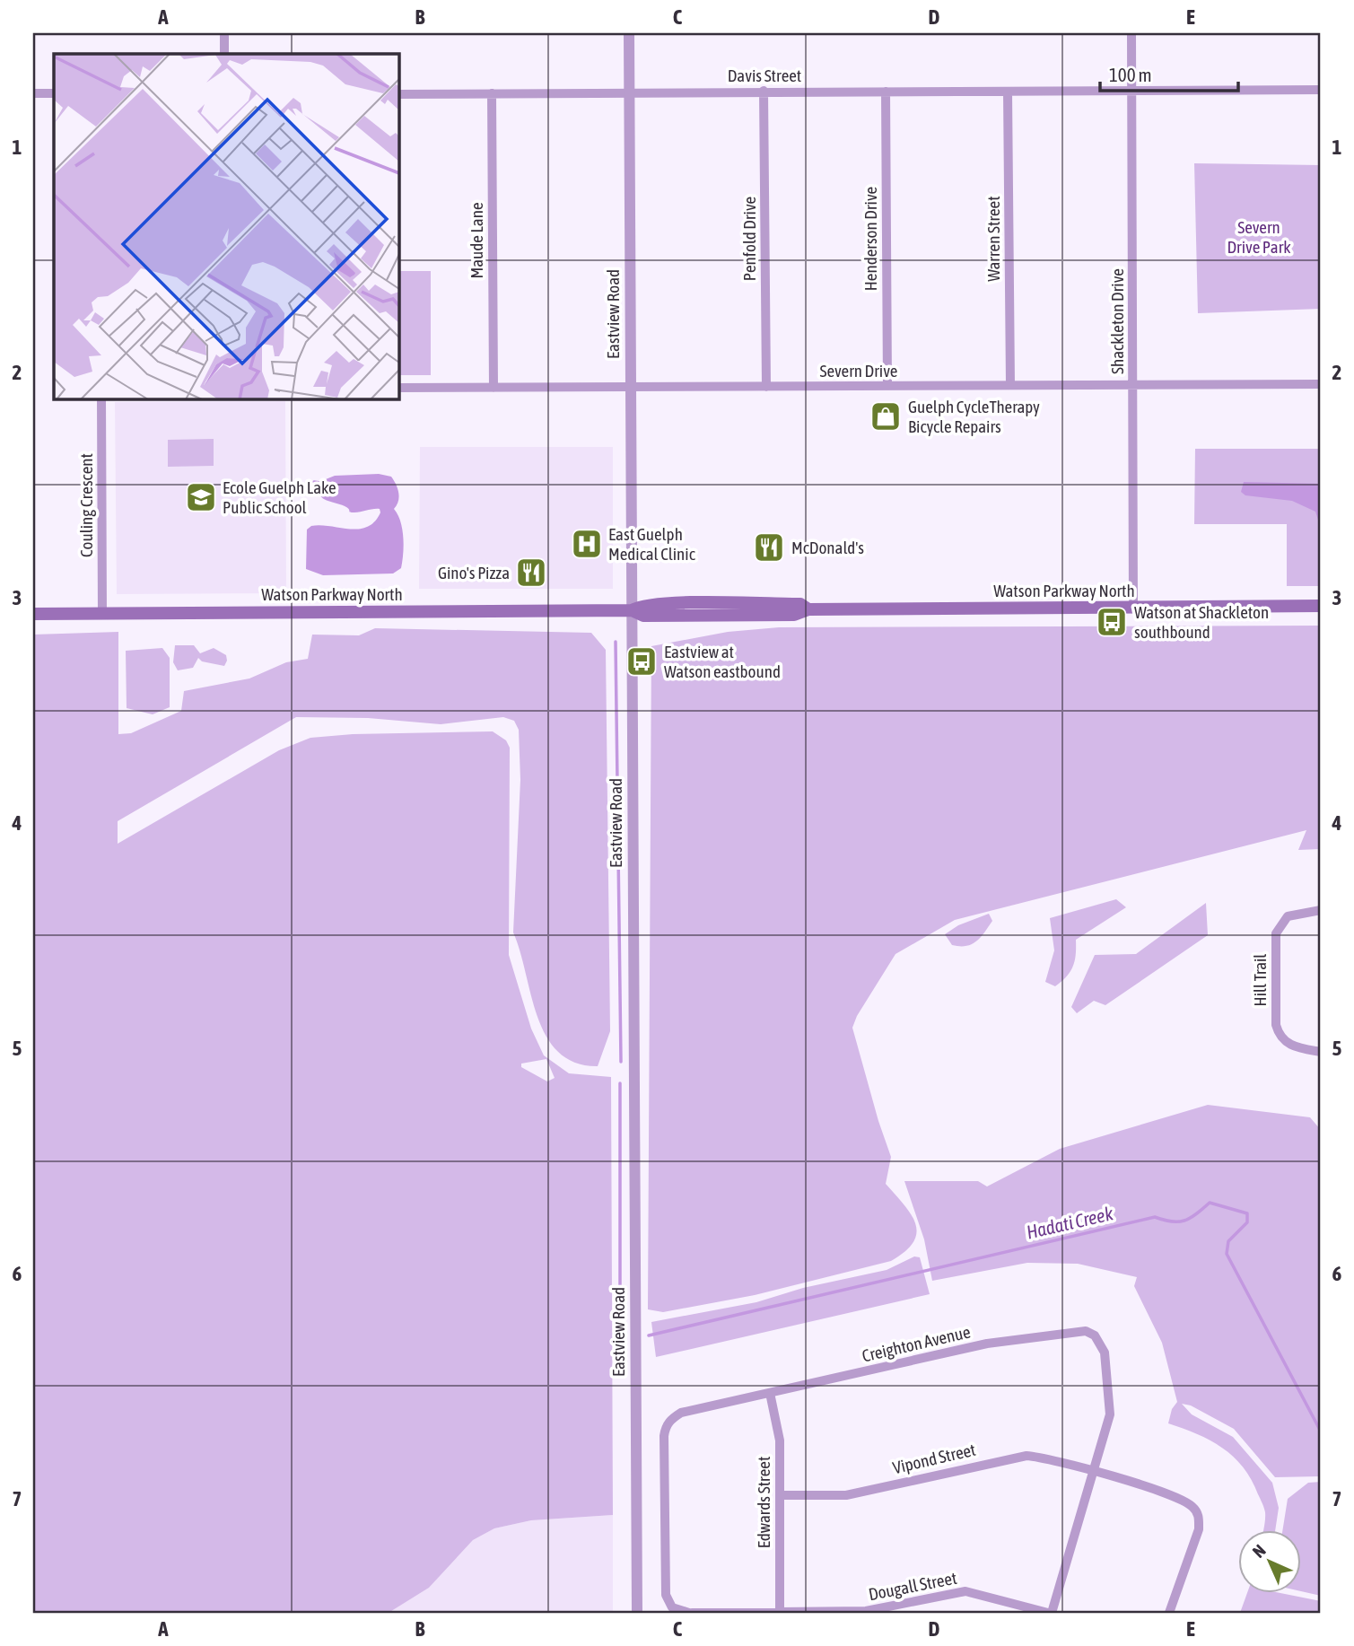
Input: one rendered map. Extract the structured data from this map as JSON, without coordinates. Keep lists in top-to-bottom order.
{
  "streets": {
    "main road": ["Watson Parkway North"],
    "street": [
      "Davis Street",
      "Penfold Drive",
      "Henderson Drive",
      "Warren Street",
      "Maude Lane",
      "Eastview Road",
      "Shackleton Drive",
      "Severn Drive",
      "Couling Crescent",
      "Hill Trail",
      "Creighton Avenue",
      "Vipond Street",
      "Edwards Street",
      "Dougall Street"
    ]
  },
  "crossings": [
    ["Davis Street", "Penfold Drive"],
    ["Davis Street", "Henderson Drive"],
    ["Davis Street", "Warren Street"],
    ["Davis Street", "Maude Lane"],
    ["Davis Street", "Eastview Road"],
    ["Davis Street", "Shackleton Drive"],
    ["Penfold Drive", "Severn Drive"],
    ["Henderson Drive", "Severn Drive"],
    ["Warren Street", "Severn Drive"],
    ["Maude Lane", "Severn Drive"],
    ["Eastview Road", "Severn Drive"],
    ["Eastview Road", "Watson Parkway North"],
    ["Shackleton Drive", "Severn Drive"],
    ["Shackleton Drive", "Watson Parkway North"],
    ["Couling Crescent", "Watson Parkway North"],
    ["Creighton Avenue", "Vipond Street"],
    ["Creighton Avenue", "Edwards Street"],
    ["Creighton Avenue", "Dougall Street"],
    ["Vipond Street", "Edwards Street"],
    ["Edwards Street", "Dougall Street"]
  ],
  "water": ["Hadati Creek"],
  "parks": ["Severn Drive Park"],
  "places": {
    "shop": ["Guelph CycleTherapy Bicycle Repairs"],
    "school or university": ["Ecole Guelph Lake Public School"],
    "hospital": ["East Guelph Medical Clinic"],
    "restaurant": ["McDonald's", "Gino's Pizza"],
    "bus stop": ["Watson at Shackleton southbound", "Eastview at Watson eastbound"]
  },
  "scale_bar": "100 m",
  "north": "top left",
  "grid": {
    "columns": [
      "A",
      "B",
      "C",
      "D",
      "E"
    ],
    "rows": [
      "1",
      "2",
      "3",
      "4",
      "5",
      "6",
      "7"
    ]
  }
}
